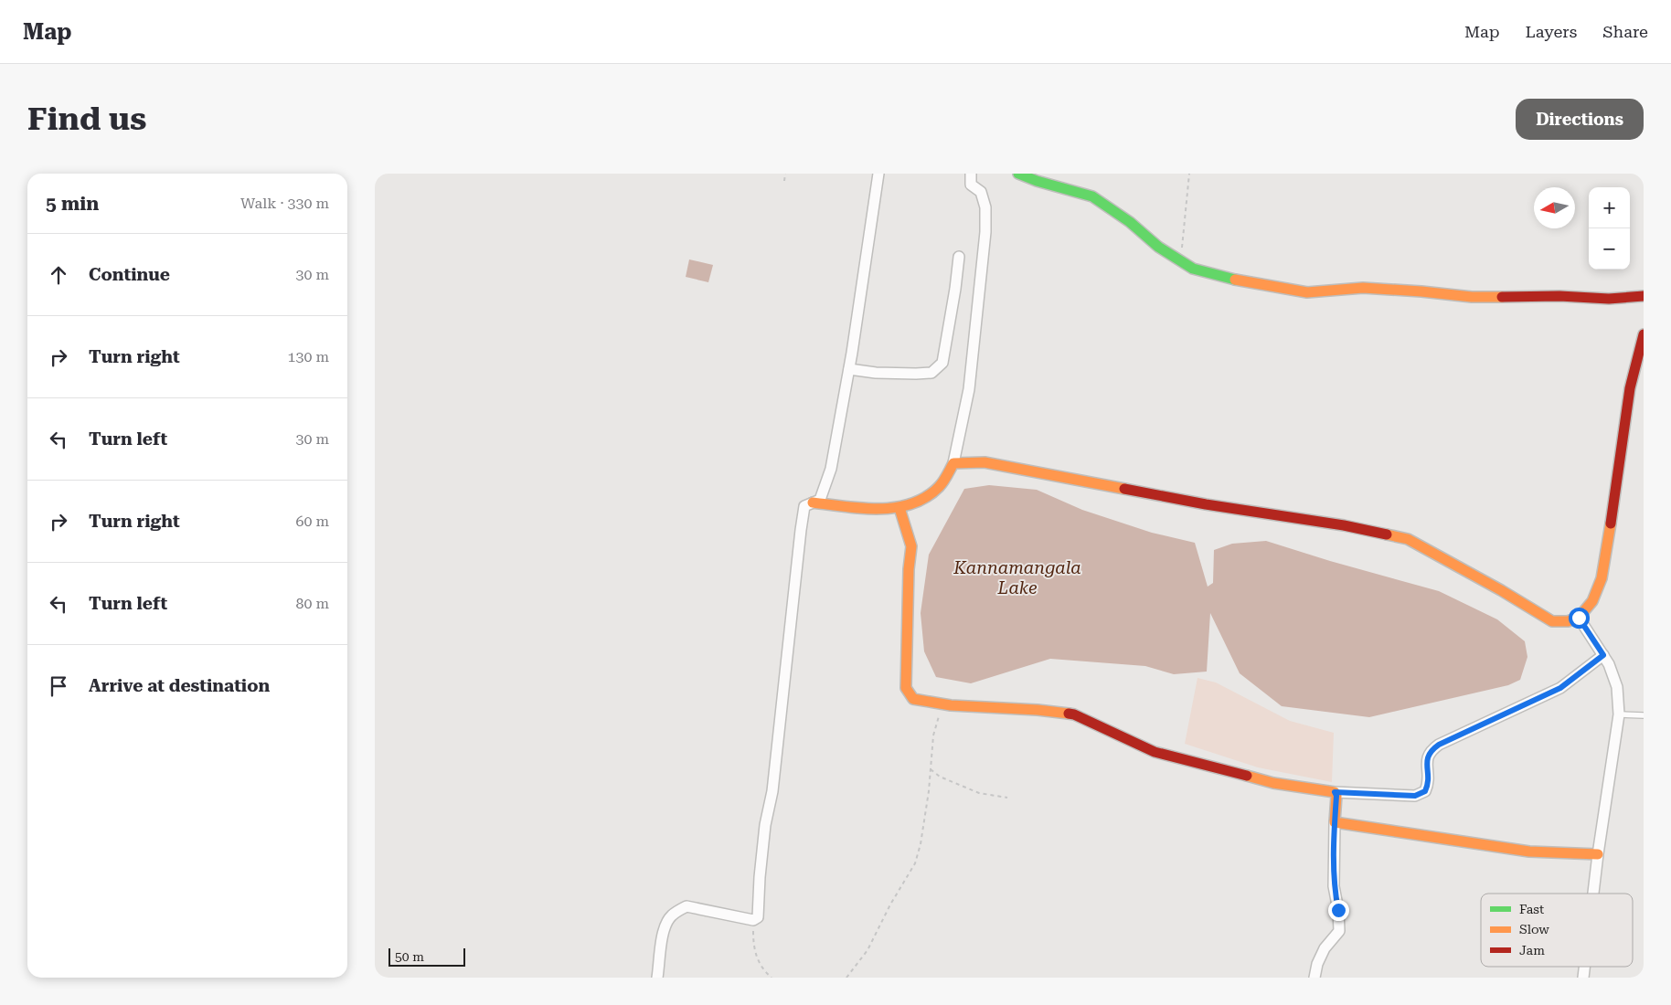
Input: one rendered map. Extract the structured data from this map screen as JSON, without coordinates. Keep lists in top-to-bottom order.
{
  "water": ["Kannamangala Lake"],
  "legend": ["Fast", "Slow", "Jam"],
  "scale_bar": "50 m",
  "north": "left",
  "page": {
    "header": "Map",
    "nav": ["Map", "Layers", "Share"],
    "buttons": "Directions",
    "title": "Find us",
    "heading": ["5 min", "Walk · 330 m"],
    "map_buttons": ["+", "−"],
    "list": [
      ["Continue", "30 m"],
      ["Turn right", "130 m"],
      ["Turn left", "30 m"],
      ["Turn right", "60 m"],
      ["Turn left", "80 m"],
      "Arrive at destination"
    ],
    "scale": "50 m"
  }
}
